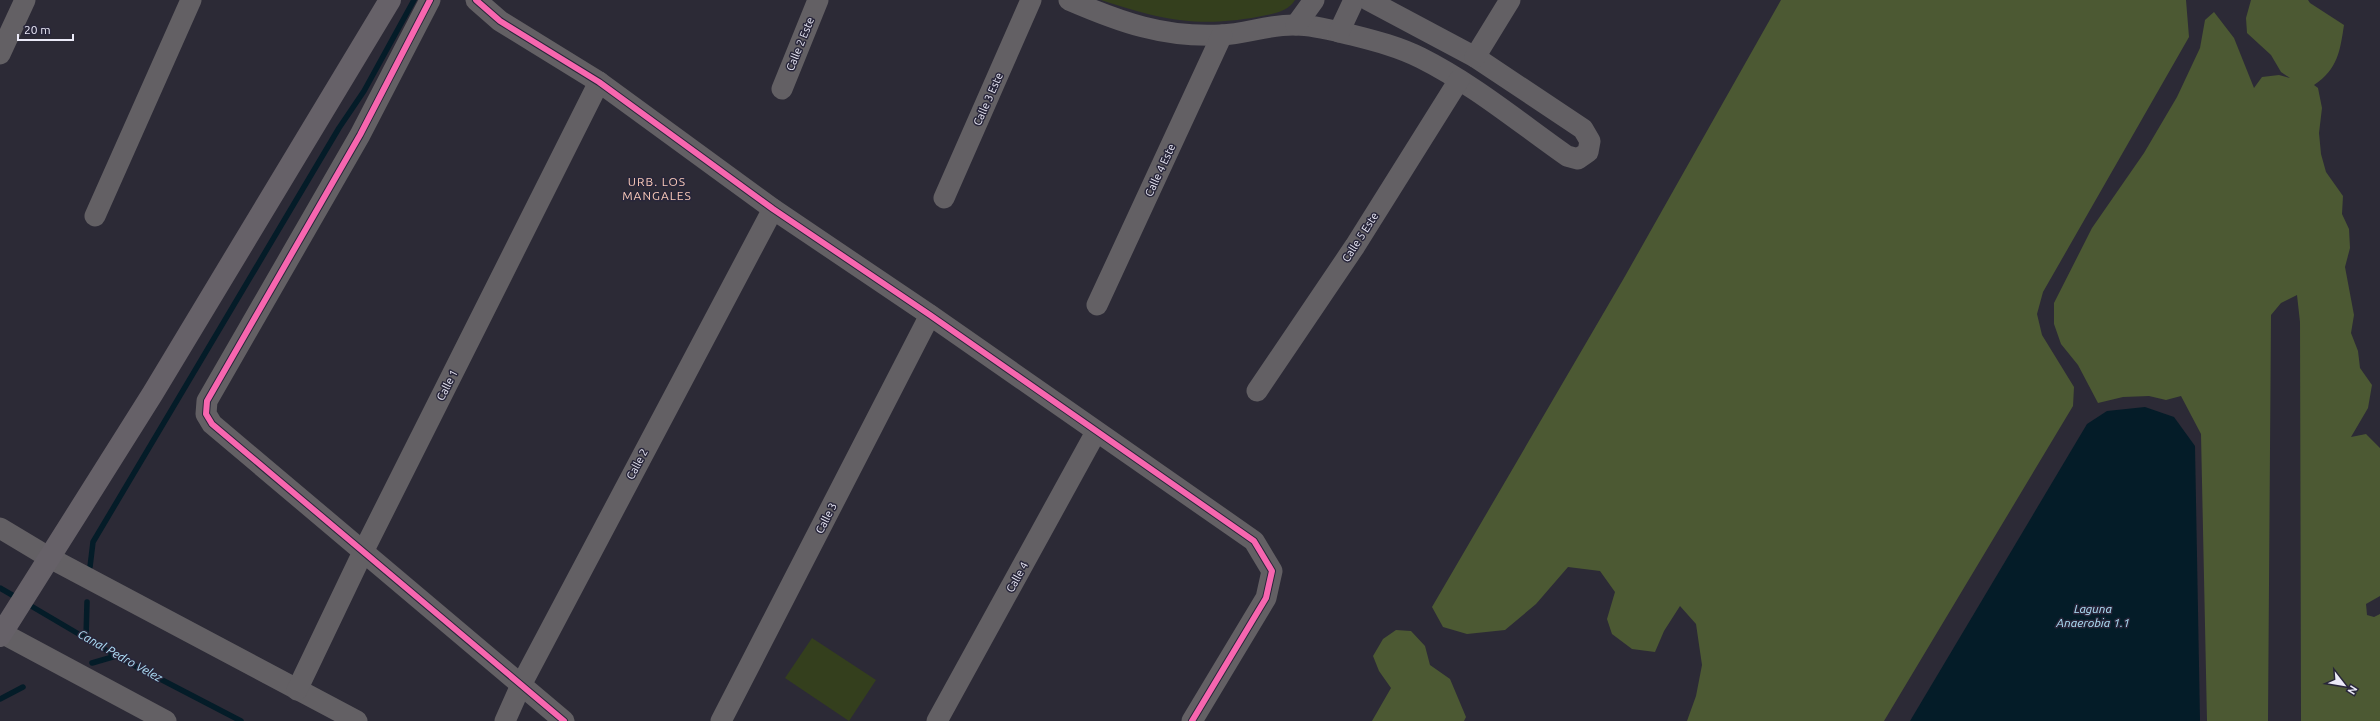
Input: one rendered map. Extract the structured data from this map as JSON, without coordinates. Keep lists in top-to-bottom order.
{
  "streets": {
    "street": [
      "Calle 2 Este",
      "Calle 3 Este",
      "Calle 4 Este",
      "Calle 5 Este",
      "Calle 1",
      "Calle 2",
      "Calle 3",
      "Calle 4"
    ]
  },
  "districts": ["URB. LOS MANGALES"],
  "water": ["Laguna Anaerobia 1.1", "Canal Pedro Velez"],
  "scale_bar": "20 m",
  "north": "bottom right"
}
